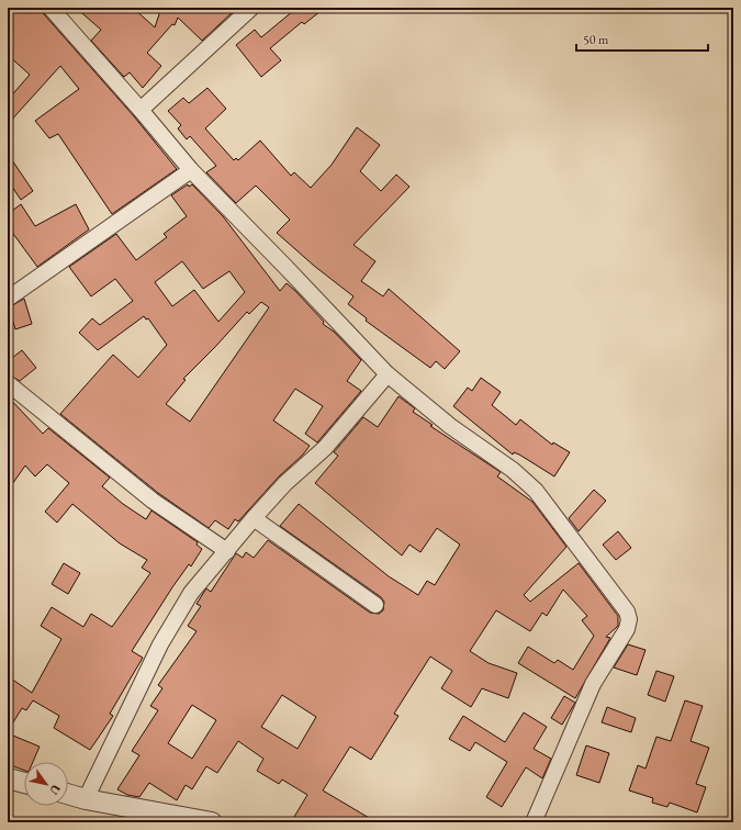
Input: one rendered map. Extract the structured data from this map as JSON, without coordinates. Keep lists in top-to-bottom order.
{
  "scale_bar": "50 m",
  "north": "bottom right"
}
